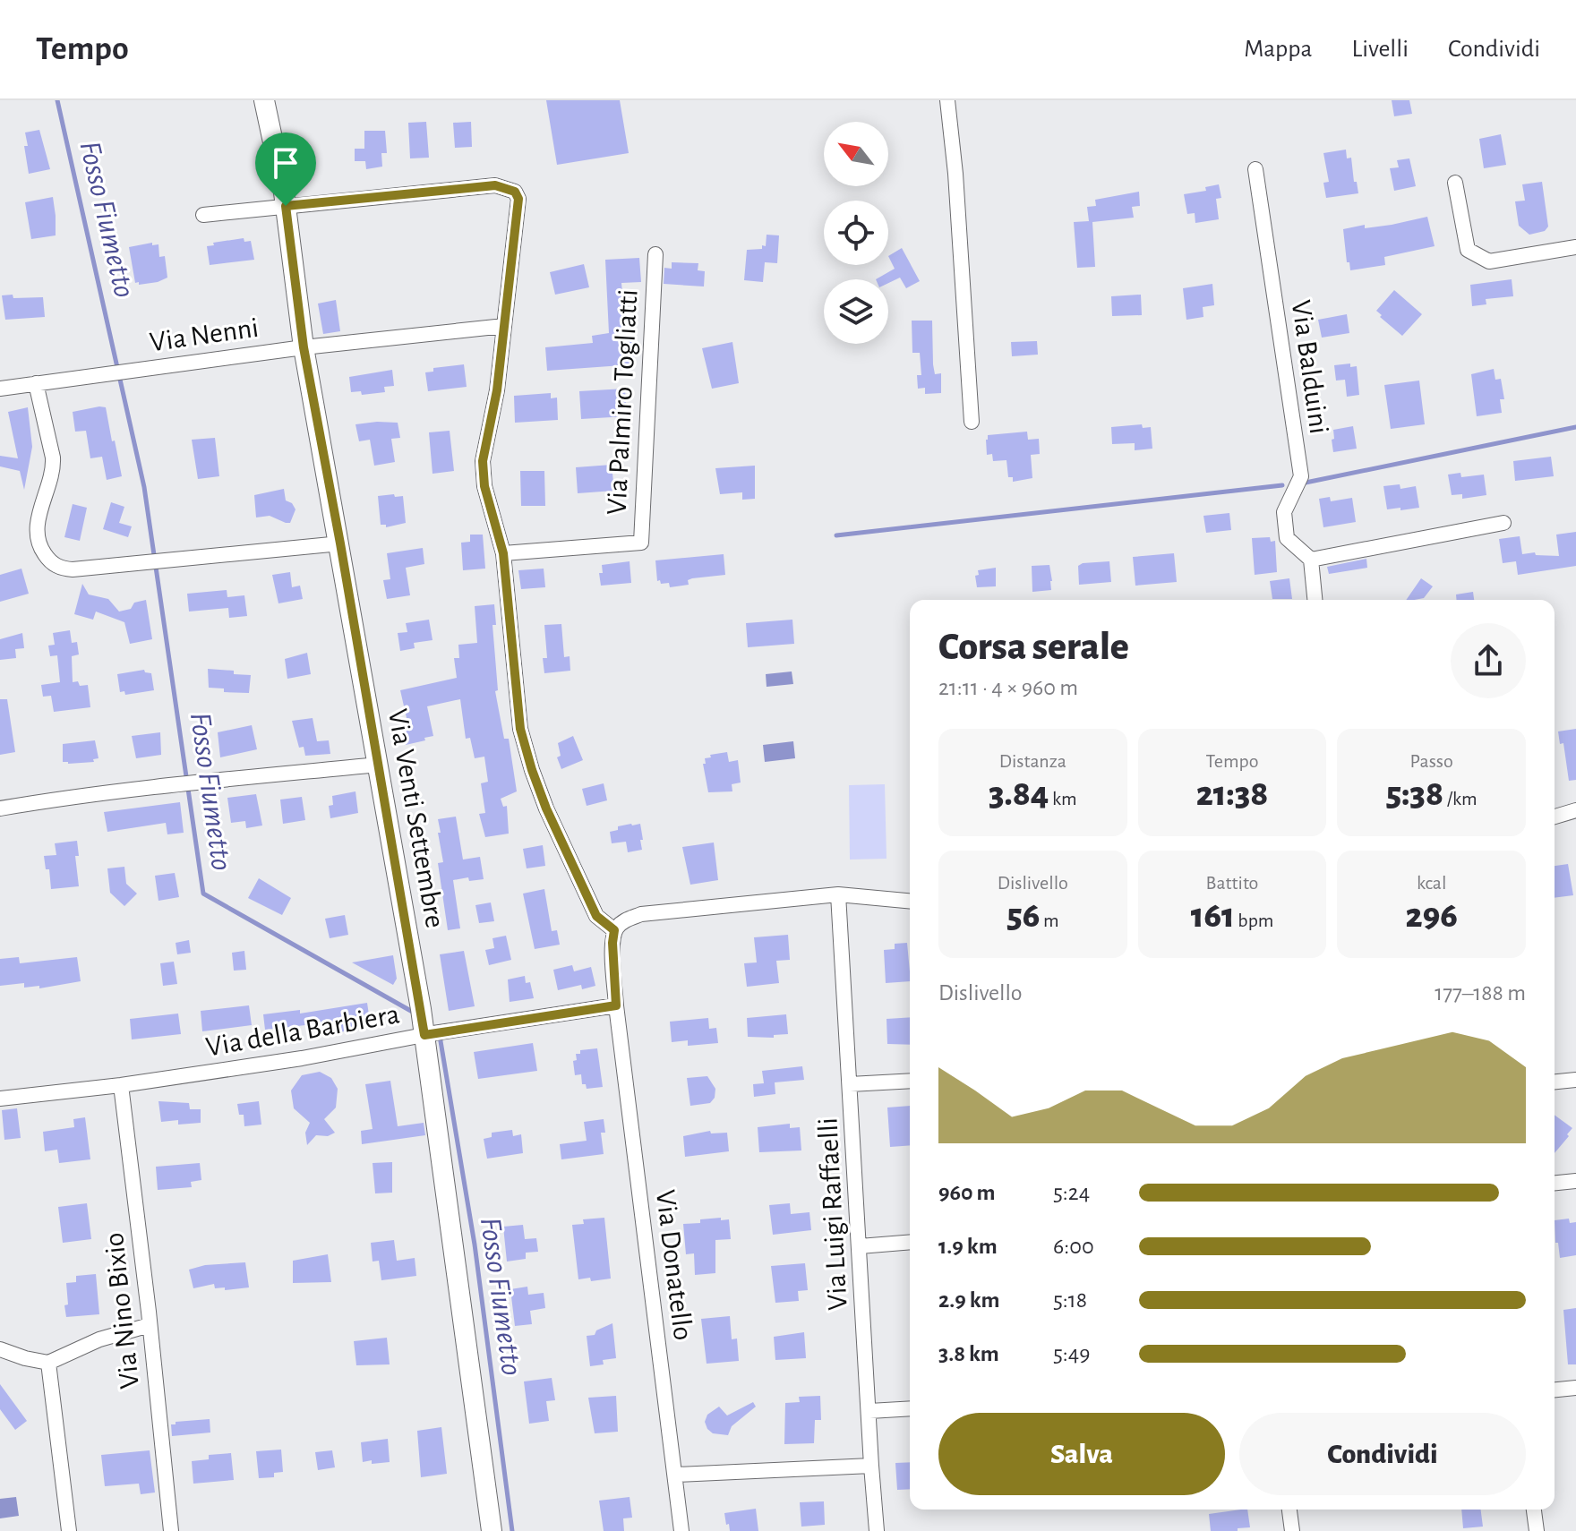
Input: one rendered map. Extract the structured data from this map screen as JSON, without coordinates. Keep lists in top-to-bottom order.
{
  "streets": {
    "street": [
      "Via Nenni",
      "Via Balduini",
      "Via Palmiro Togliatti",
      "Via Venti Settembre",
      "Via della Barbiera",
      "Via Luigi Raffaelli",
      "Via Donatello",
      "Via Nino Bixio"
    ]
  },
  "crossings": [
    ["Via Nenni", "Via Venti Settembre"],
    ["Via Venti Settembre", "Via della Barbiera"],
    ["Via della Barbiera", "Via Donatello"],
    ["Via della Barbiera", "Via Nino Bixio"]
  ],
  "water": ["Fosso Fiumetto"],
  "north": "top left",
  "page": {
    "header": "Tempo",
    "nav": ["Mappa", "Livelli", "Condividi"],
    "heading": ["Corsa serale", "21:11 · 4 × 960 m"],
    "stats": [
      ["Distanza", "3.84 km"],
      ["Tempo", "21:38"],
      ["Passo", "5:38 /km"],
      ["Dislivello", "56 m"],
      ["Battito", "161 bpm"],
      ["kcal", "296"]
    ],
    "chart": ["Dislivello", "177–188 m"],
    "list": [
      {
        "name": "960 m",
        "note": "5:24"
      },
      {
        "name": "1.9 km",
        "note": "6:00"
      },
      {
        "name": "2.9 km",
        "note": "5:18"
      },
      {
        "name": "3.8 km",
        "note": "5:49"
      }
    ],
    "buttons": ["Salva", "Condividi"]
  }
}
